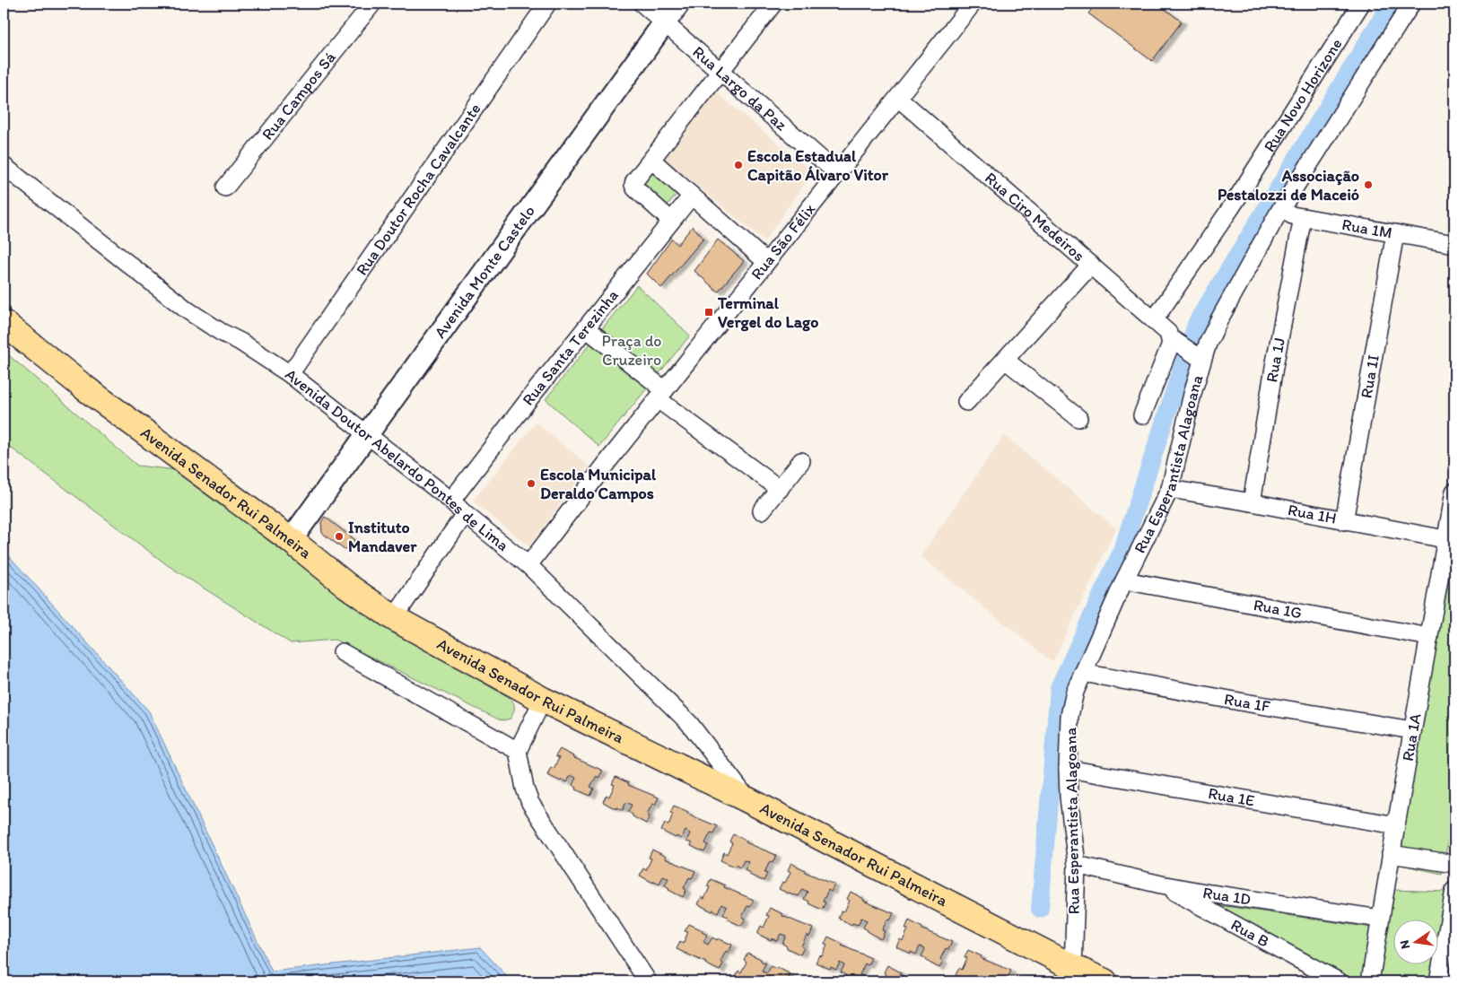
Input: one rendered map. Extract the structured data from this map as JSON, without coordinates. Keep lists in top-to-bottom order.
{
  "streets": {
    "main road": ["Avenida Senador Rui Palmeira"],
    "street": [
      "Rua Largo da Paz",
      "Rua Campos Sá",
      "Rua Novo Horizone",
      "Rua Doutor Rocha Cavalcante",
      "Rua Ciro Medeiros",
      "Rua 1M",
      "Rua São Félix",
      "Avenida Monte Castelo",
      "Rua Santa Terezinha",
      "Rua 1J",
      "Rua 1I",
      "Avenida Doutor Abelardo Pontes de Lima",
      "Rua Esperantista Alagoana",
      "Rua 1H",
      "Rua 1G",
      "Rua 1F",
      "Rua 1A",
      "Rua 1E",
      "Rua 1D",
      "Rua B"
    ]
  },
  "crossings": [
    ["Rua Largo da Paz", "Rua São Félix"],
    ["Rua Largo da Paz", "Avenida Monte Castelo"],
    ["Rua Novo Horizone", "Rua Ciro Medeiros"],
    ["Rua Doutor Rocha Cavalcante", "Avenida Doutor Abelardo Pontes de Lima"],
    ["Rua Ciro Medeiros", "Rua São Félix"],
    ["Rua Ciro Medeiros", "Rua Esperantista Alagoana"],
    ["Rua 1M", "Rua 1J"],
    ["Rua 1M", "Rua 1I"],
    ["Rua 1M", "Rua Esperantista Alagoana"],
    ["Rua São Félix", "Avenida Doutor Abelardo Pontes de Lima"],
    ["Avenida Monte Castelo", "Avenida Doutor Abelardo Pontes de Lima"],
    ["Avenida Monte Castelo", "Avenida Senador Rui Palmeira"],
    ["Rua Santa Terezinha", "Avenida Doutor Abelardo Pontes de Lima"],
    ["Rua 1J", "Rua 1H"],
    ["Rua 1I", "Rua 1H"],
    ["Avenida Doutor Abelardo Pontes de Lima", "Avenida Senador Rui Palmeira"],
    ["Rua Esperantista Alagoana", "Avenida Senador Rui Palmeira"],
    ["Rua Esperantista Alagoana", "Rua 1H"],
    ["Rua Esperantista Alagoana", "Rua 1G"],
    ["Rua Esperantista Alagoana", "Rua 1F"],
    ["Rua Esperantista Alagoana", "Rua 1E"],
    ["Rua Esperantista Alagoana", "Rua 1D"],
    ["Rua 1H", "Rua 1A"],
    ["Rua 1G", "Rua 1A"],
    ["Rua 1F", "Rua 1A"],
    ["Rua 1A", "Rua 1E"],
    ["Rua 1A", "Rua 1D"],
    ["Rua 1D", "Rua B"]
  ],
  "parks": ["Praça do Cruzeiro"],
  "places": {
    "other": [
      "Escola Estadual Capitão Álvaro Vitor",
      "Associação Pestalozzi de Maceió",
      "Escola Municipal Deraldo Campos",
      "Instituto Mandaver"
    ],
    "transit": ["Terminal Vergel do Lago"]
  },
  "north": "left"
}
